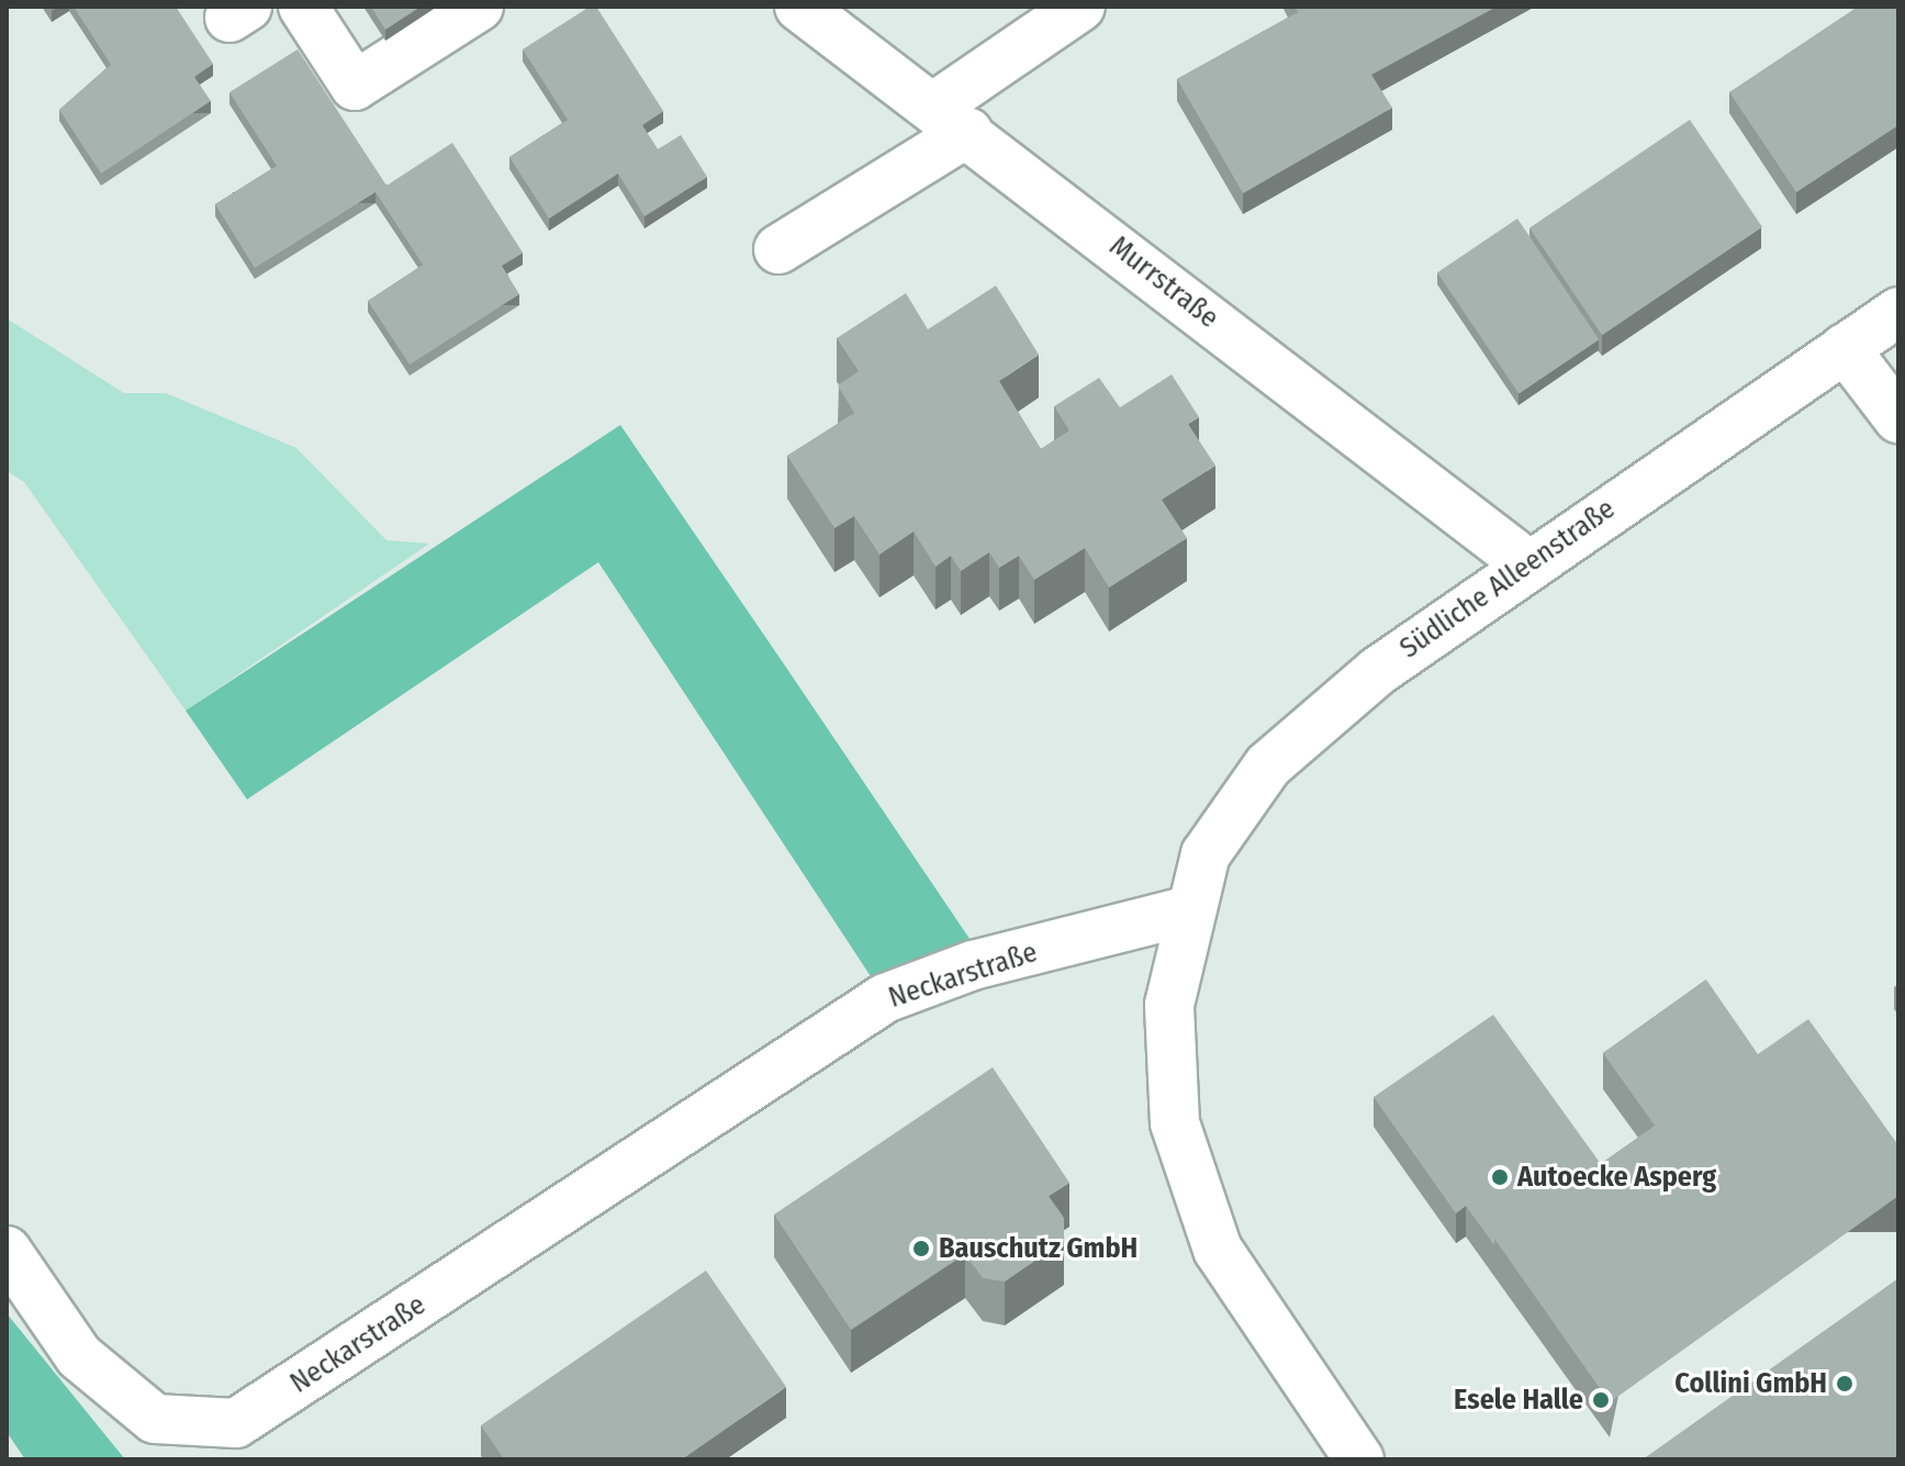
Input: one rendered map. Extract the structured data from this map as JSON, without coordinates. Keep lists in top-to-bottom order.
{
  "streets": {
    "street": ["Murrstraße", "Südliche Alleenstraße", "Neckarstraße"]
  },
  "crossings": [
    ["Murrstraße", "Südliche Alleenstraße"],
    ["Südliche Alleenstraße", "Neckarstraße"]
  ],
  "places": [
    "Autoecke Asperg",
    "Bauschutz GmbH",
    "Collini GmbH",
    "Esele Halle"
  ]
}
